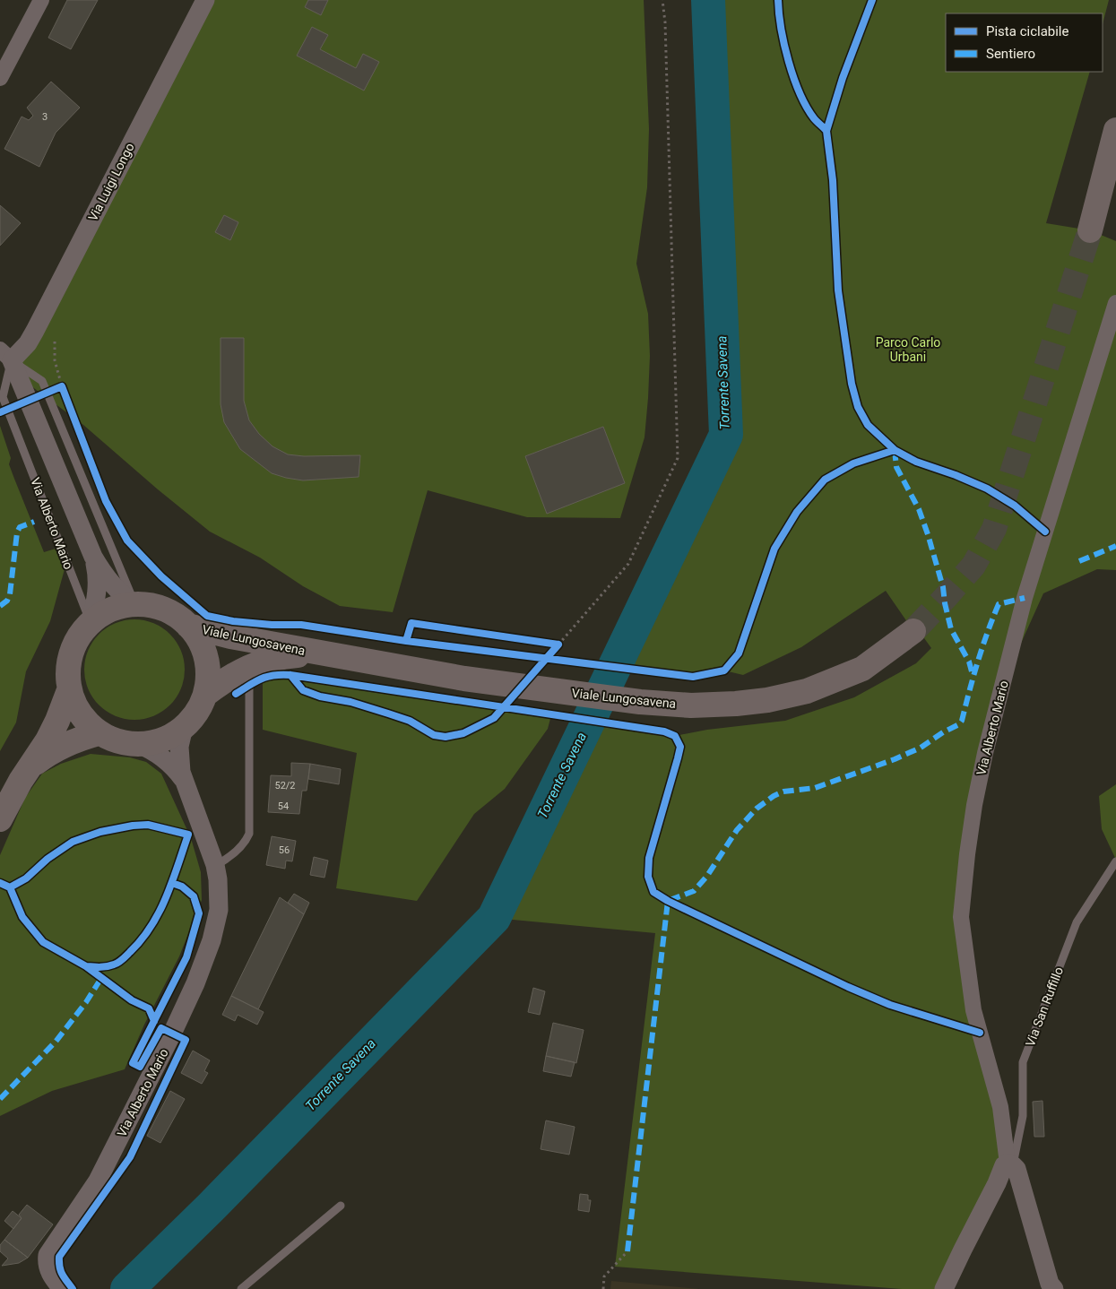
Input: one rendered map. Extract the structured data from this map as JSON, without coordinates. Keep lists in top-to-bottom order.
{
  "streets": {
    "main road": ["Viale Lungosavena"],
    "street": ["Via Luigi Longo", "Via Alberto Mario", "Via San Ruffillo"]
  },
  "crossings": [
    ["Via Luigi Longo", "Via Alberto Mario"],
    ["Via Alberto Mario", "Viale Lungosavena"],
    ["Via Alberto Mario", "Via San Ruffillo"]
  ],
  "water": ["Torrente Savena"],
  "parks": ["Parco Carlo Urbani"],
  "house_numbers": [
    "3",
    "52/2",
    "54",
    "56"
  ],
  "legend": ["Pista ciclabile", "Sentiero"]
}
